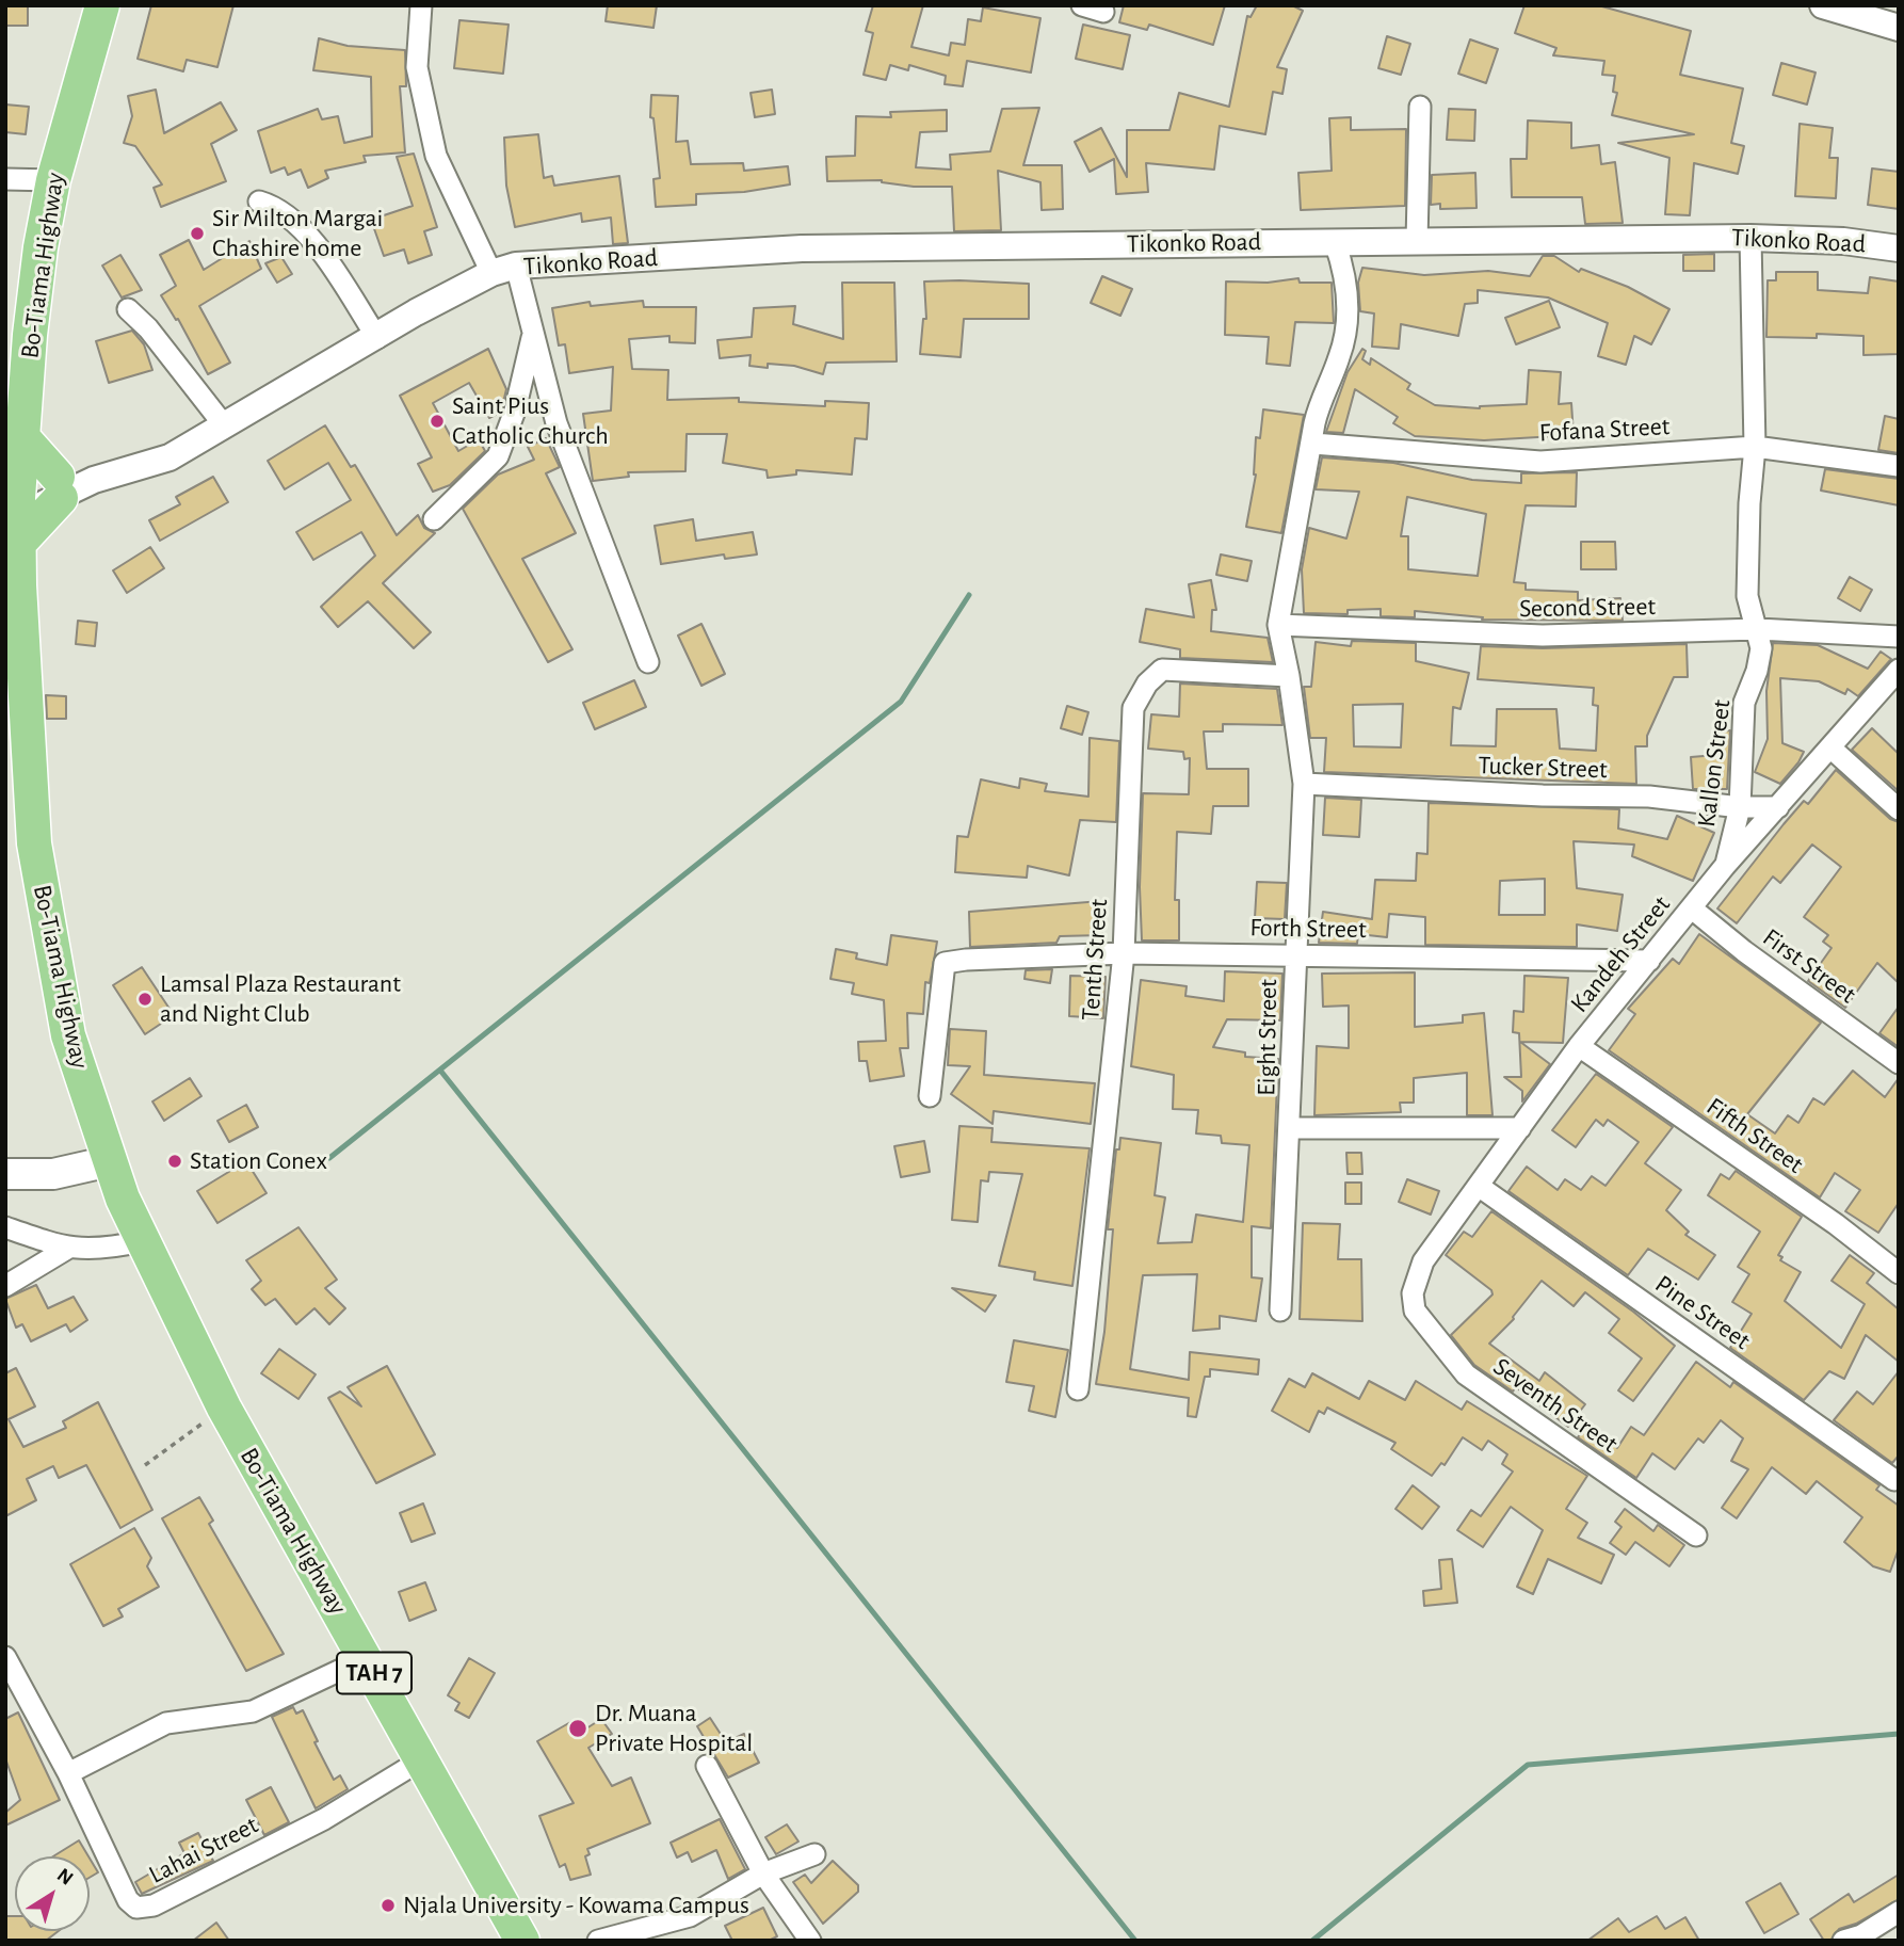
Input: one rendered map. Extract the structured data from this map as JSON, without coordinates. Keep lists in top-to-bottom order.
{
  "streets": {
    "highway": ["Bo-Tiama Highway", "TAH 7"],
    "street": [
      "Tikonko Road",
      "Fofana Street",
      "Second Street",
      "Kallon Street",
      "Tucker Street",
      "Forth Street",
      "Kandeh Street",
      "Tenth Street",
      "First Street",
      "Eight Street",
      "Fifth Street",
      "Pine Street",
      "Seventh Street",
      "Lahai Street"
    ]
  },
  "crossings": [
    ["Tikonko Road", "Kallon Street"],
    ["Bo-Tiama Highway", "Lahai Street"],
    ["Fofana Street", "Kallon Street"],
    ["Second Street", "Kallon Street"],
    ["Second Street", "Eight Street"],
    ["Kallon Street", "Tucker Street"],
    ["Kallon Street", "Kandeh Street"],
    ["Tucker Street", "Kandeh Street"],
    ["Tucker Street", "Eight Street"],
    ["Forth Street", "Kandeh Street"],
    ["Forth Street", "Tenth Street"],
    ["Forth Street", "Eight Street"],
    ["Kandeh Street", "First Street"],
    ["Kandeh Street", "Fifth Street"],
    ["Kandeh Street", "Pine Street"],
    ["Kandeh Street", "Seventh Street"],
    ["Tenth Street", "Eight Street"]
  ],
  "places": [
    "Sir Milton Margai Chashire home",
    "Saint Pius Catholic Church",
    "Lamsal Plaza Restaurant and Night Club",
    "Station Conex",
    "Dr. Muana Private Hospital",
    "Njala University - Kowama Campus"
  ],
  "north": "top right"
}
